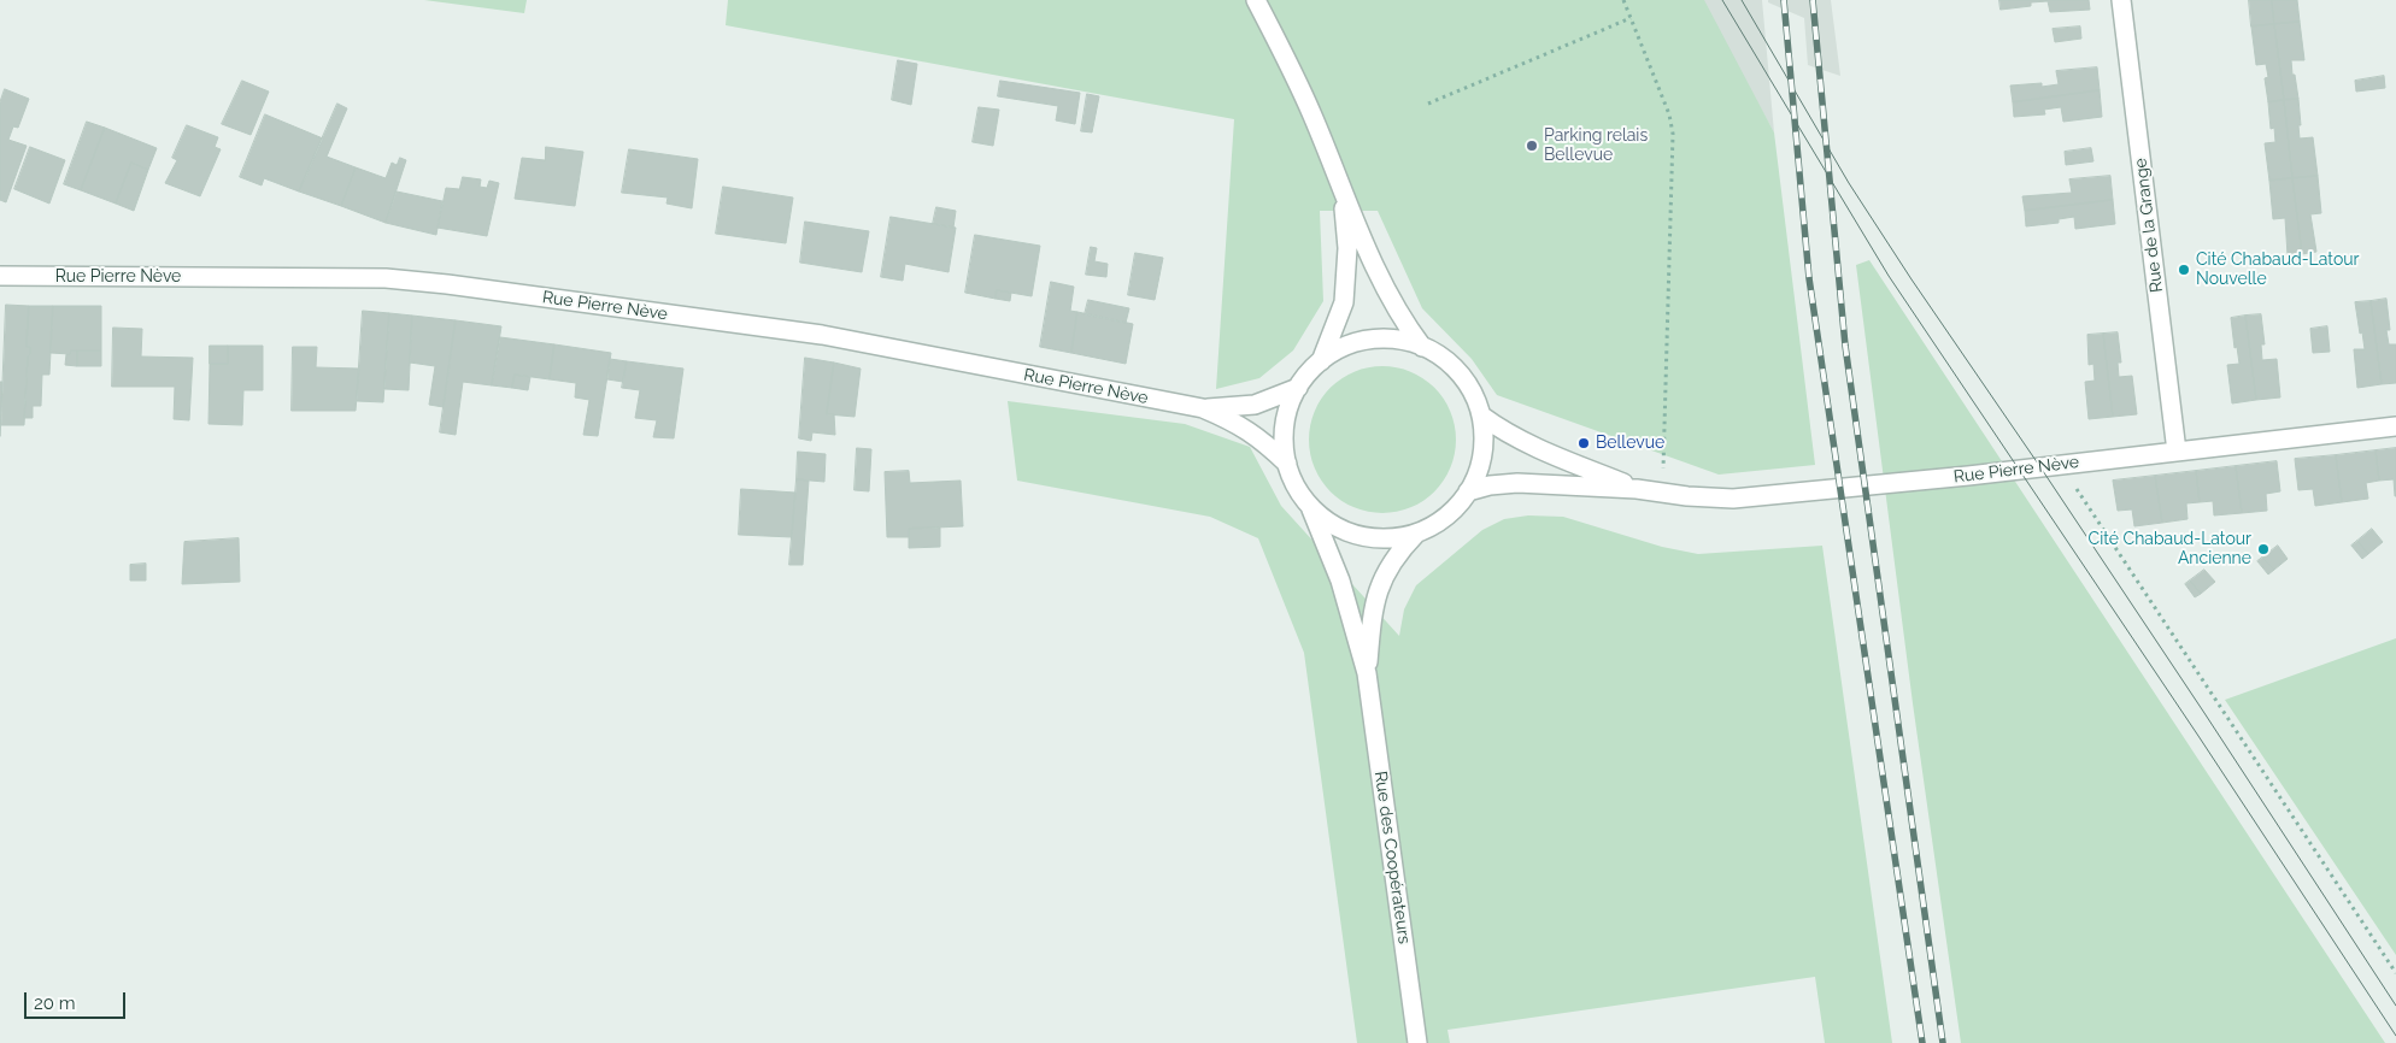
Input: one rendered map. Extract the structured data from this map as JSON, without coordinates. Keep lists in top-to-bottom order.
{
  "streets": {
    "street": ["Rue de la Grange", "Rue Pierre Nève", "Rue des Coopérateurs"]
  },
  "crossings": [
    ["Rue de la Grange", "Rue Pierre Nève"],
    ["Rue Pierre Nève", "Rue des Coopérateurs"]
  ],
  "places": [
    "Parking relais Bellevue",
    "Cité Chabaud-Latour Nouvelle",
    "Bellevue",
    "Cité Chabaud-Latour Ancienne"
  ],
  "scale_bar": "20 m"
}
